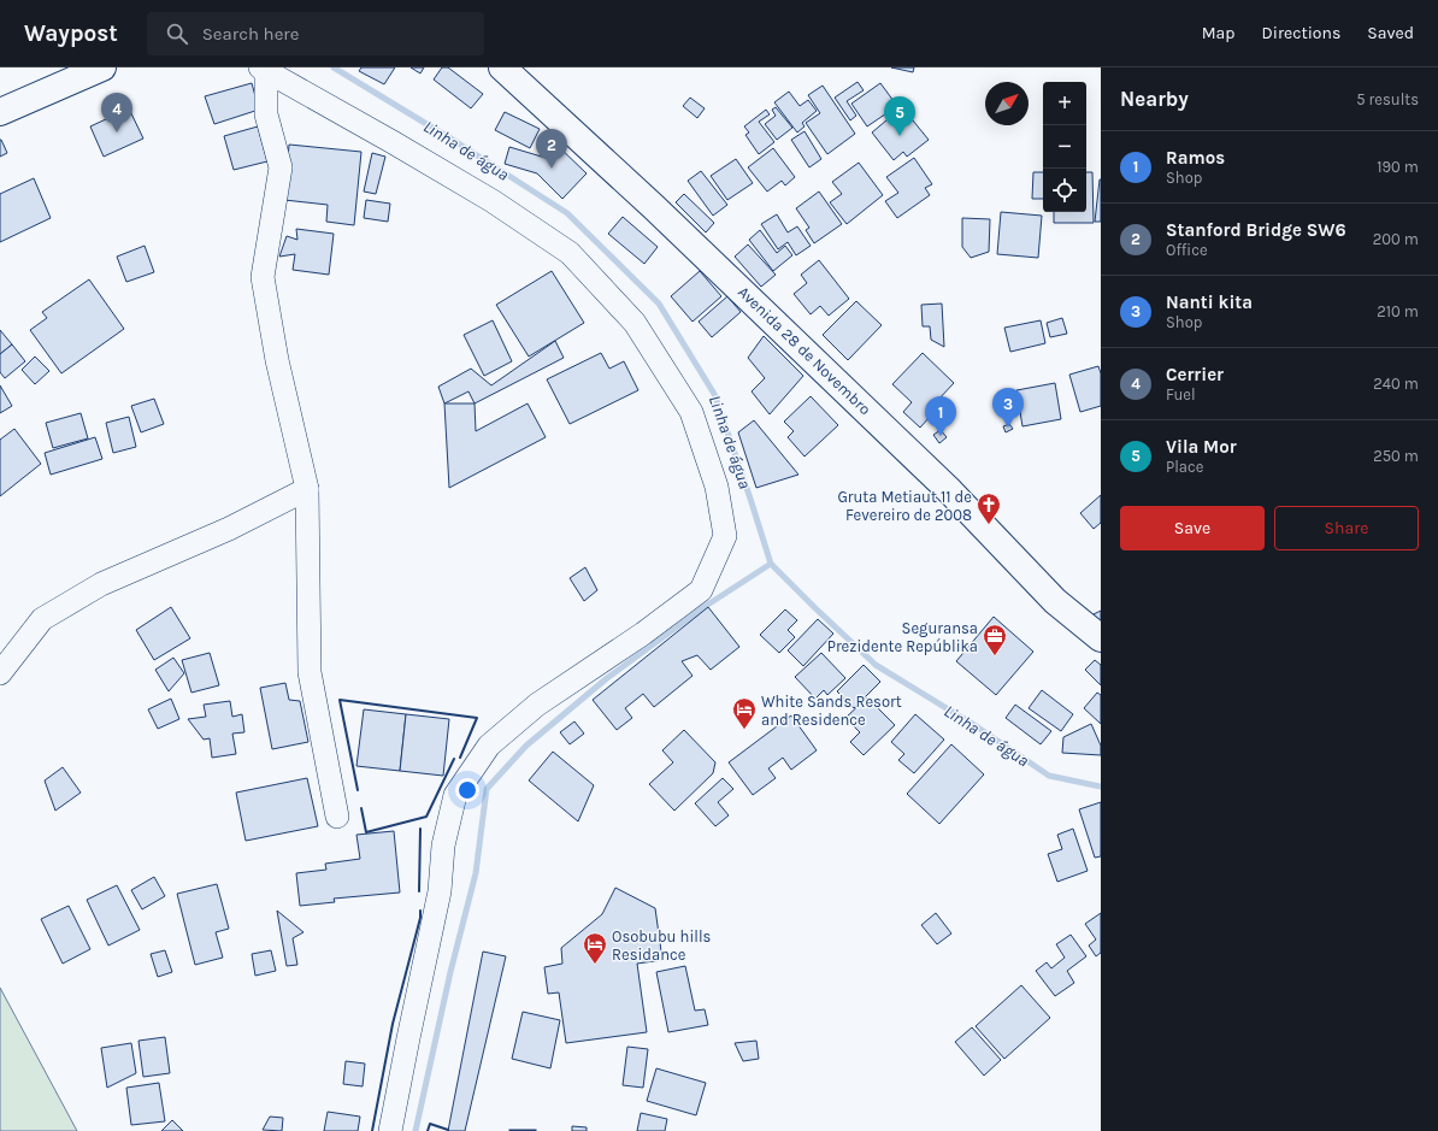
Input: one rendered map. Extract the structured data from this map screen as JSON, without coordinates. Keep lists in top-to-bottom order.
{
  "streets": {
    "main road": ["Avenida 28 de Novembro"]
  },
  "water": ["Linha de água"],
  "places": {
    "church": ["Gruta Metiaut 11 de Fevereiro de 2008"],
    "office": ["Seguransa Prezidente Repúblika"],
    "hotel": ["White Sands Resort and Residence", "Osobubu hills Residance"]
  },
  "north": "top right",
  "page": {
    "header": "Waypost",
    "search": "Search here",
    "nav": ["Map", "Directions", "Saved"],
    "heading": ["Nearby", "5 results"],
    "map_buttons": ["+", "−"],
    "pins": [
      "4",
      "5",
      "2",
      "3",
      "1"
    ],
    "list": [
      {
        "mark": "1",
        "name": "Ramos",
        "note": "Shop",
        "value": "190 m"
      },
      {
        "mark": "2",
        "name": "Stanford Bridge SW6",
        "note": "Office",
        "value": "200 m"
      },
      {
        "mark": "3",
        "name": "Nanti kita",
        "note": "Shop",
        "value": "210 m"
      },
      {
        "mark": "4",
        "name": "Cerrier",
        "note": "Fuel",
        "value": "240 m"
      },
      {
        "mark": "5",
        "name": "Vila Mor",
        "note": "Place",
        "value": "250 m"
      }
    ],
    "buttons": ["Save", "Share"]
  }
}
